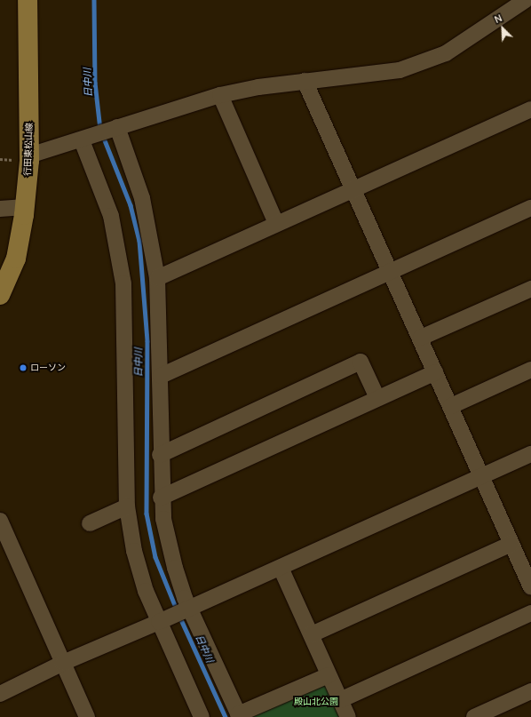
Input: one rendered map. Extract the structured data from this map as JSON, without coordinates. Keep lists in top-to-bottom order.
{
  "streets": {
    "main road": ["行田東松山線"]
  },
  "water": ["日中川"],
  "parks": ["殿山北公園"],
  "places": ["ローソン"],
  "north": "top left"
}
